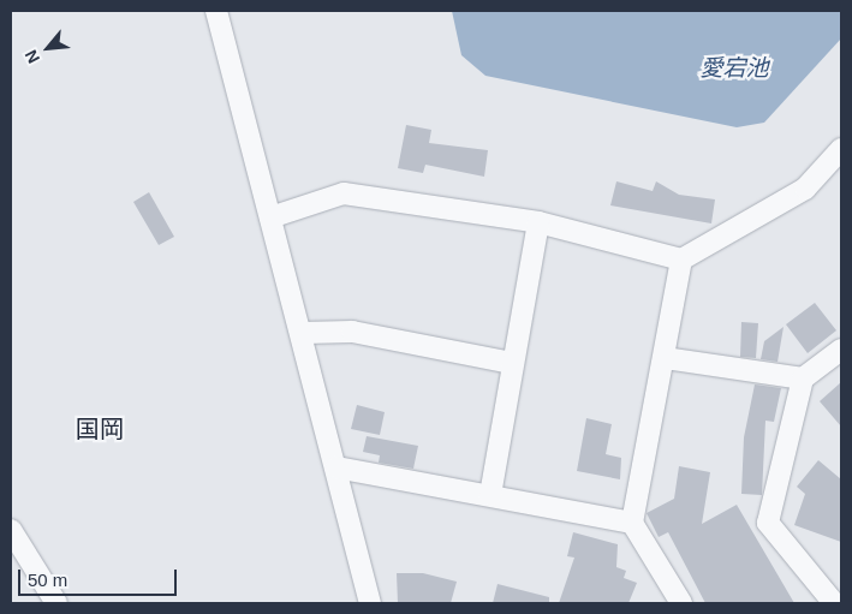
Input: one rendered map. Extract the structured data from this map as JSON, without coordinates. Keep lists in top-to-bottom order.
{
  "districts": ["国岡"],
  "water": ["愛宕池"],
  "scale_bar": "50 m",
  "north": "bottom left"
}
